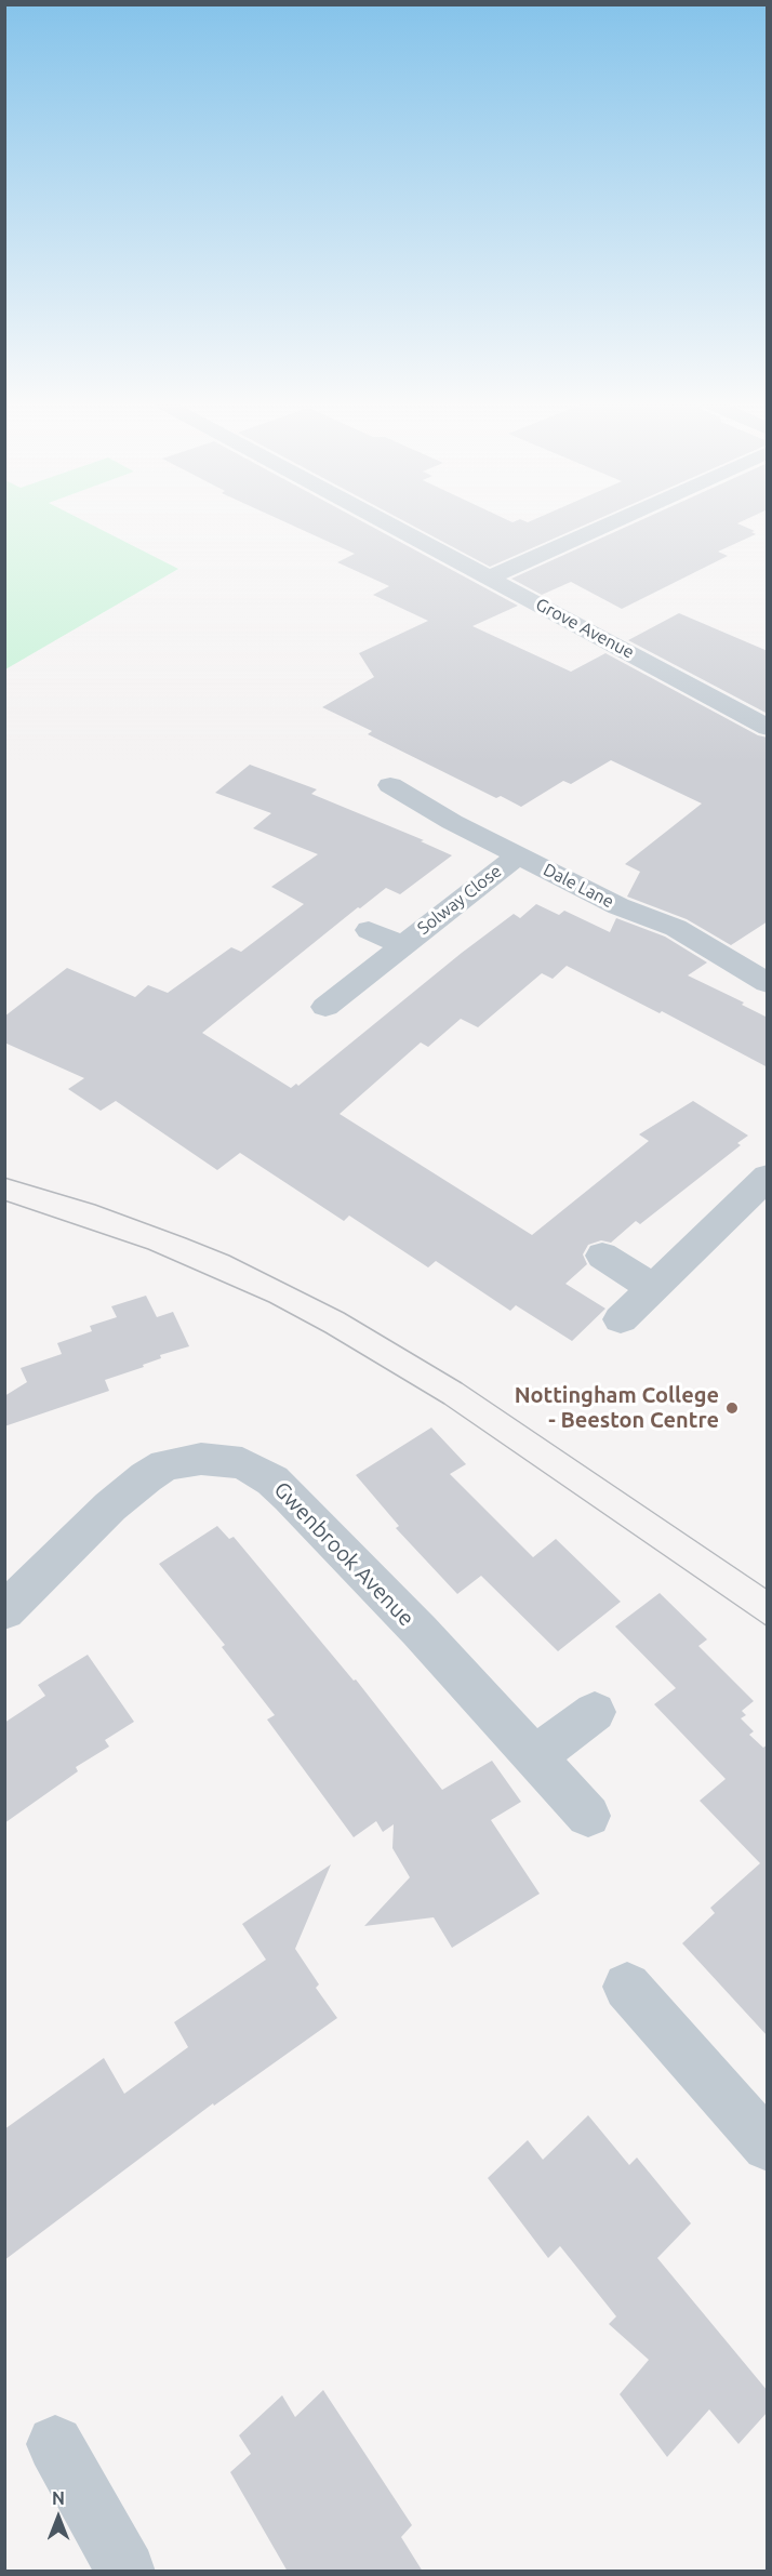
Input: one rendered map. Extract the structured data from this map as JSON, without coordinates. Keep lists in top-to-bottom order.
{
  "streets": {
    "street": [
      "Grove Avenue",
      "Dale Lane",
      "Solway Close",
      "Gwenbrook Avenue"
    ]
  },
  "crossings": [
    ["Dale Lane", "Solway Close"]
  ],
  "places": ["Nottingham College - Beeston Centre"],
  "north": "top"
}
